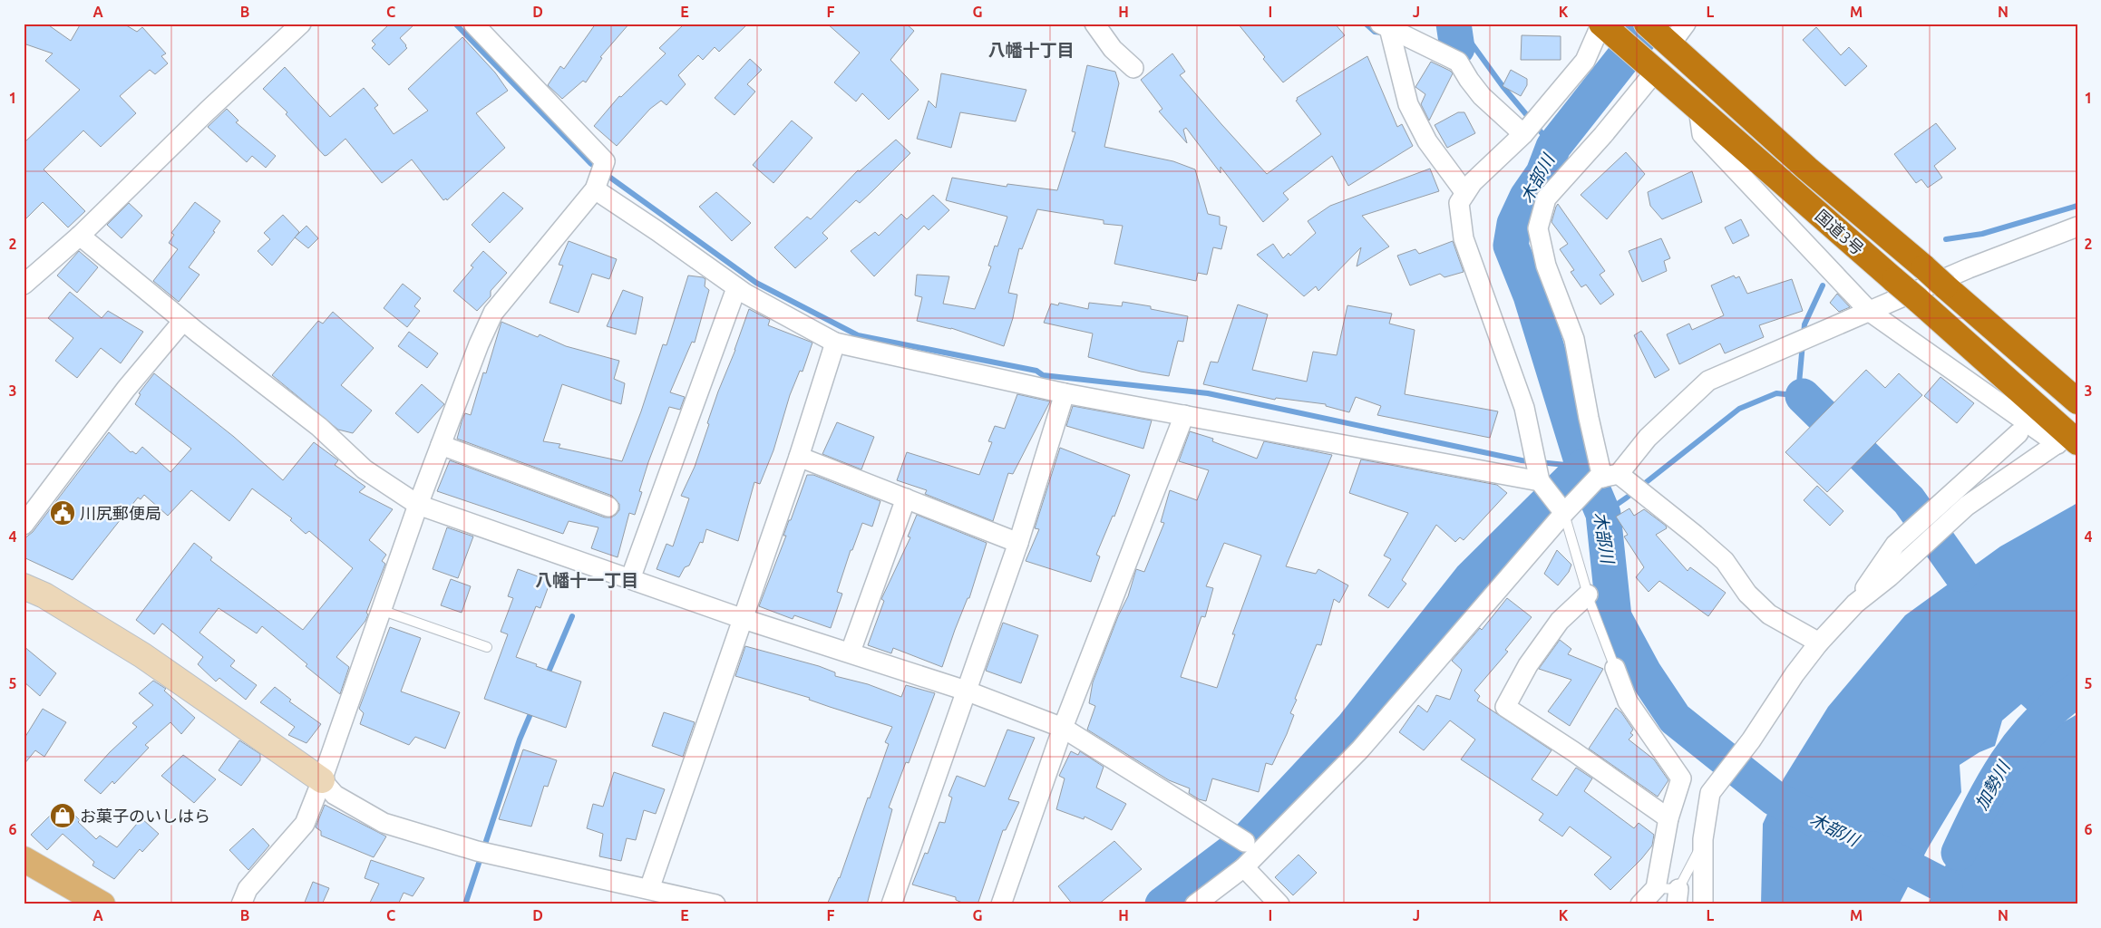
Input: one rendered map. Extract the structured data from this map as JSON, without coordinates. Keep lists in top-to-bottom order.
{
  "streets": {
    "highway": ["国道3号"]
  },
  "districts": ["八幡十丁目", "八幡十一丁目"],
  "water": ["木部川", "加勢川"],
  "places": {
    "public building": ["川尻郵便局"],
    "shop": ["お菓子のいしはら"]
  },
  "grid": {
    "columns": [
      "A",
      "B",
      "C",
      "D",
      "E",
      "F",
      "G",
      "H",
      "I",
      "J",
      "K",
      "L",
      "M",
      "N"
    ],
    "rows": [
      "1",
      "2",
      "3",
      "4",
      "5",
      "6"
    ]
  }
}
